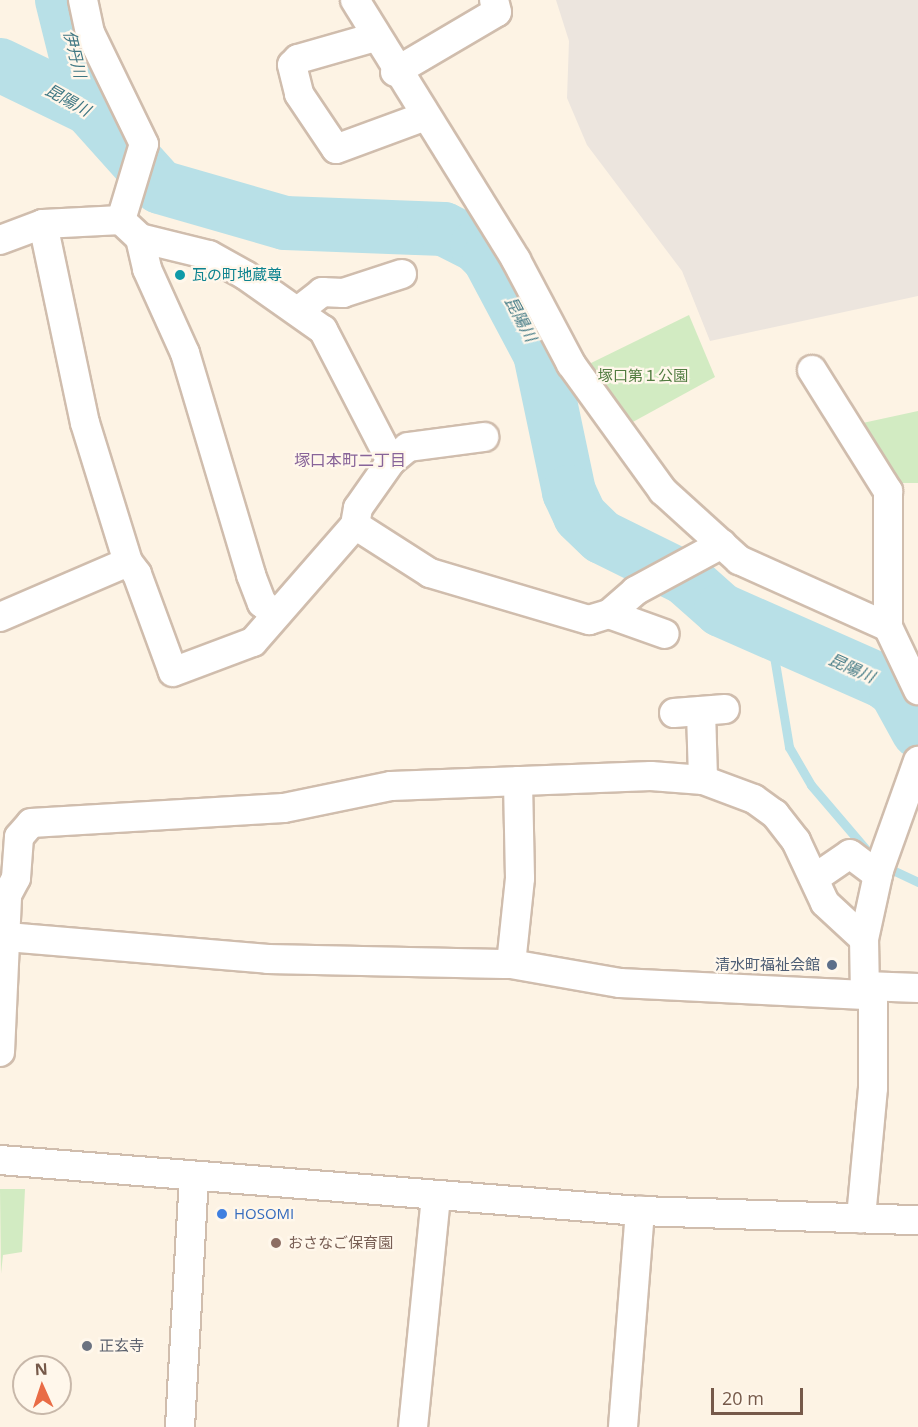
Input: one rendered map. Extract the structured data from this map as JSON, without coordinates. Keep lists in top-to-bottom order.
{
  "districts": ["塚口本町二丁目"],
  "water": ["伊丹川", "昆陽川"],
  "parks": ["塚口第１公園"],
  "places": [
    "瓦の町地蔵尊",
    "清水町福祉会館",
    "HOSOMI",
    "おさなご保育園",
    "正玄寺"
  ],
  "scale_bar": "20 m",
  "north": "top"
}
